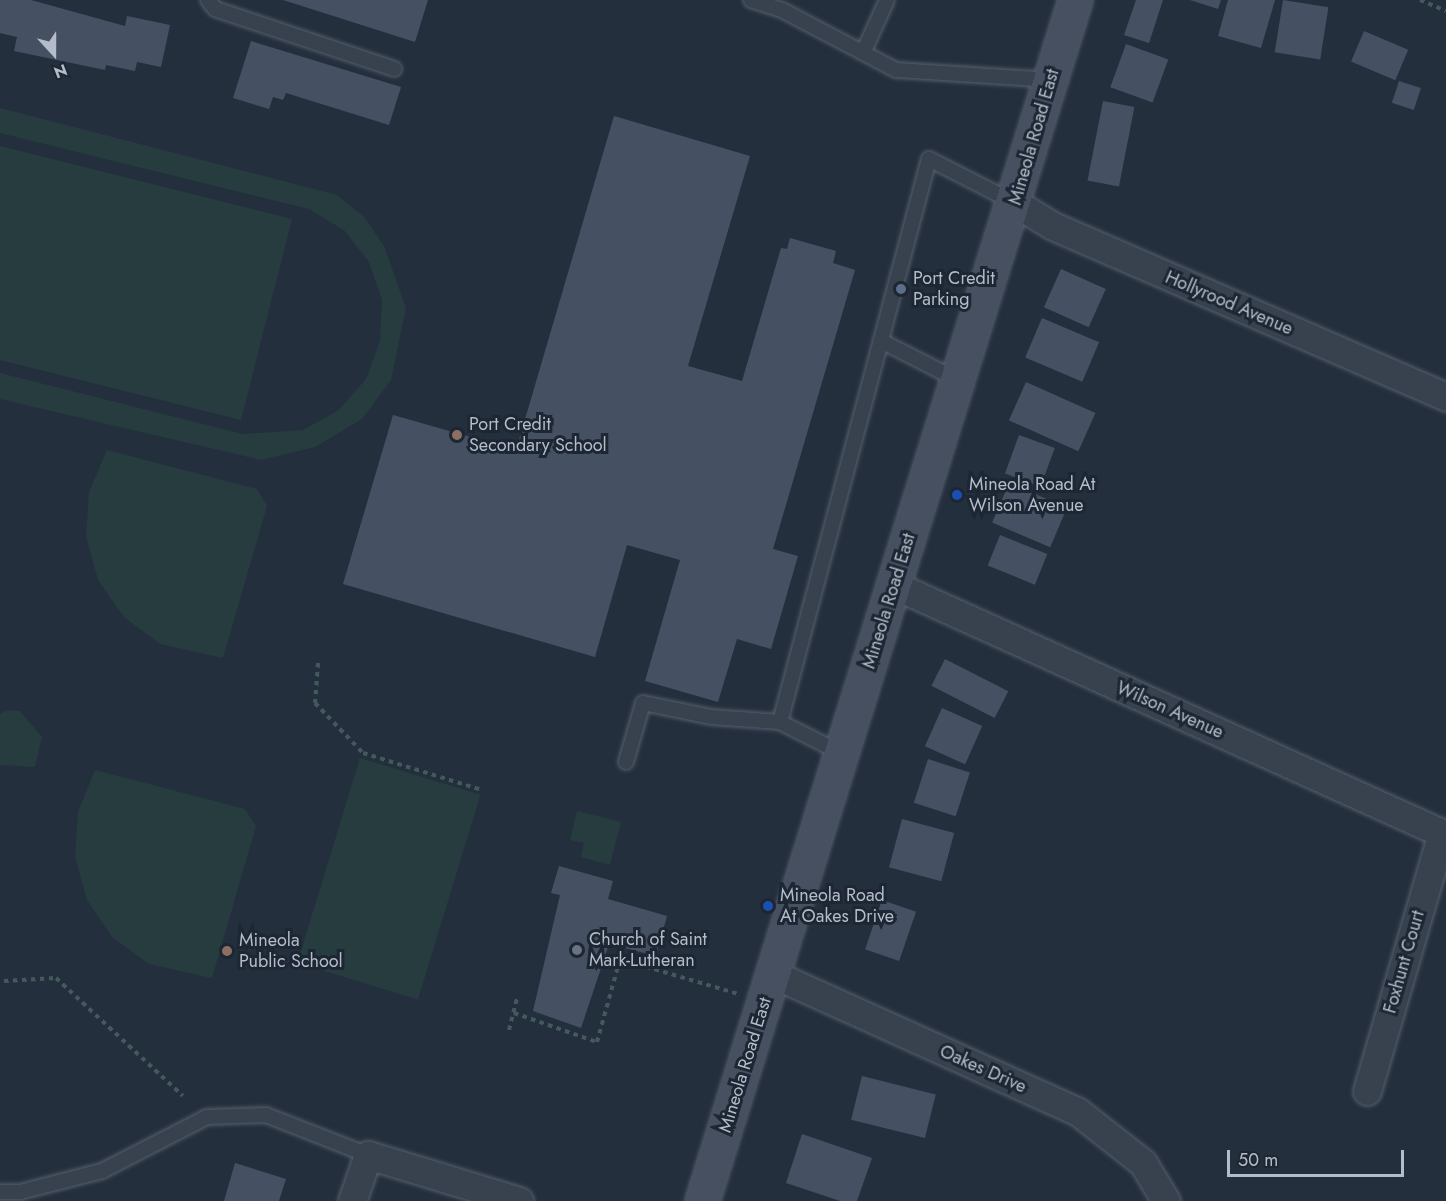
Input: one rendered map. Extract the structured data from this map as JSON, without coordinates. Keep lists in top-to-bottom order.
{
  "streets": {
    "street": [
      "Mineola Road East",
      "Hollyrood Avenue",
      "Wilson Avenue",
      "Foxhunt Court",
      "Oakes Drive"
    ]
  },
  "crossings": [
    ["Mineola Road East", "Hollyrood Avenue"],
    ["Mineola Road East", "Wilson Avenue"],
    ["Mineola Road East", "Oakes Drive"],
    ["Wilson Avenue", "Foxhunt Court"]
  ],
  "places": [
    "Port Credit Parking",
    "Port Credit Secondary School",
    "Mineola Road At Wilson Avenue",
    "Mineola Road At Oakes Drive",
    "Church of Saint Mark-Lutheran",
    "Mineola Public School"
  ],
  "scale_bar": "50 m",
  "north": "bottom"
}
